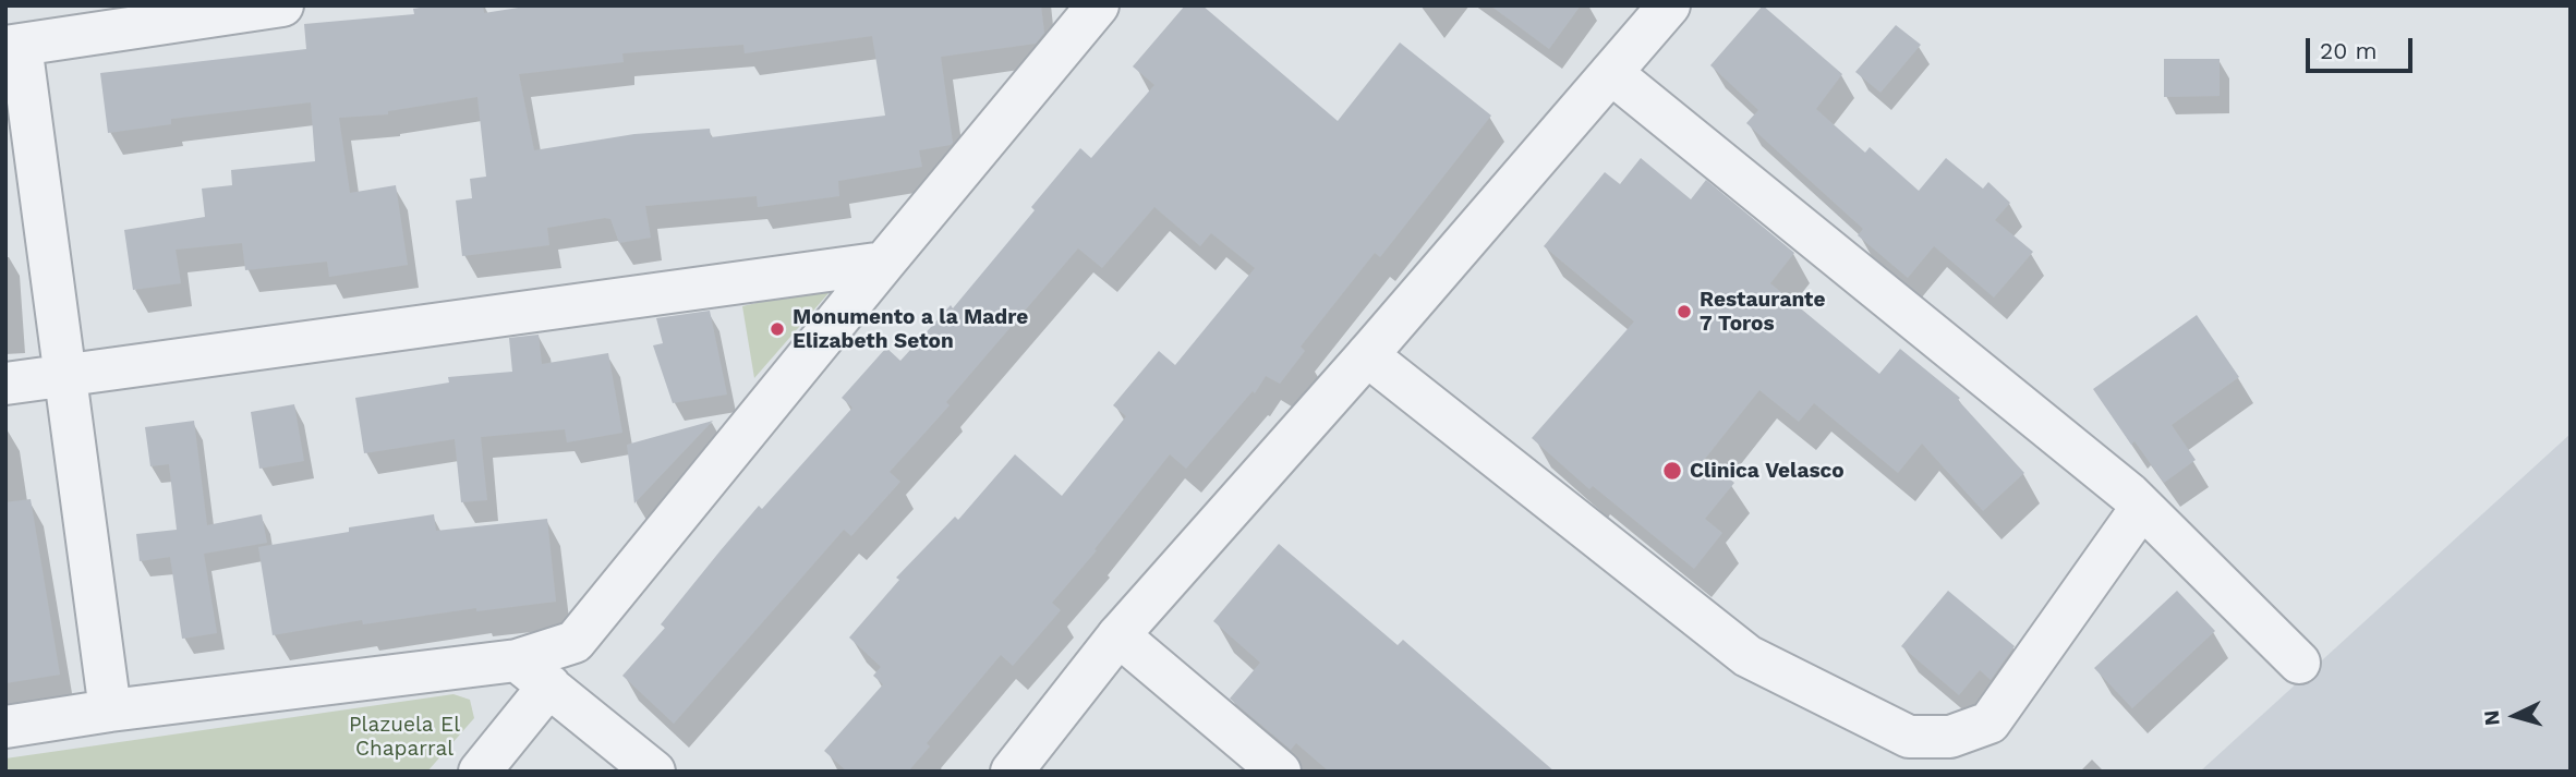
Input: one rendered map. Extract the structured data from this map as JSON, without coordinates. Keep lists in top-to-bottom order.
{
  "parks": ["Plazuela El Chaparral"],
  "places": ["Restaurante 7 Toros", "Monumento a la Madre Elizabeth Seton", "Clinica Velasco"],
  "scale_bar": "20 m",
  "north": "left"
}
